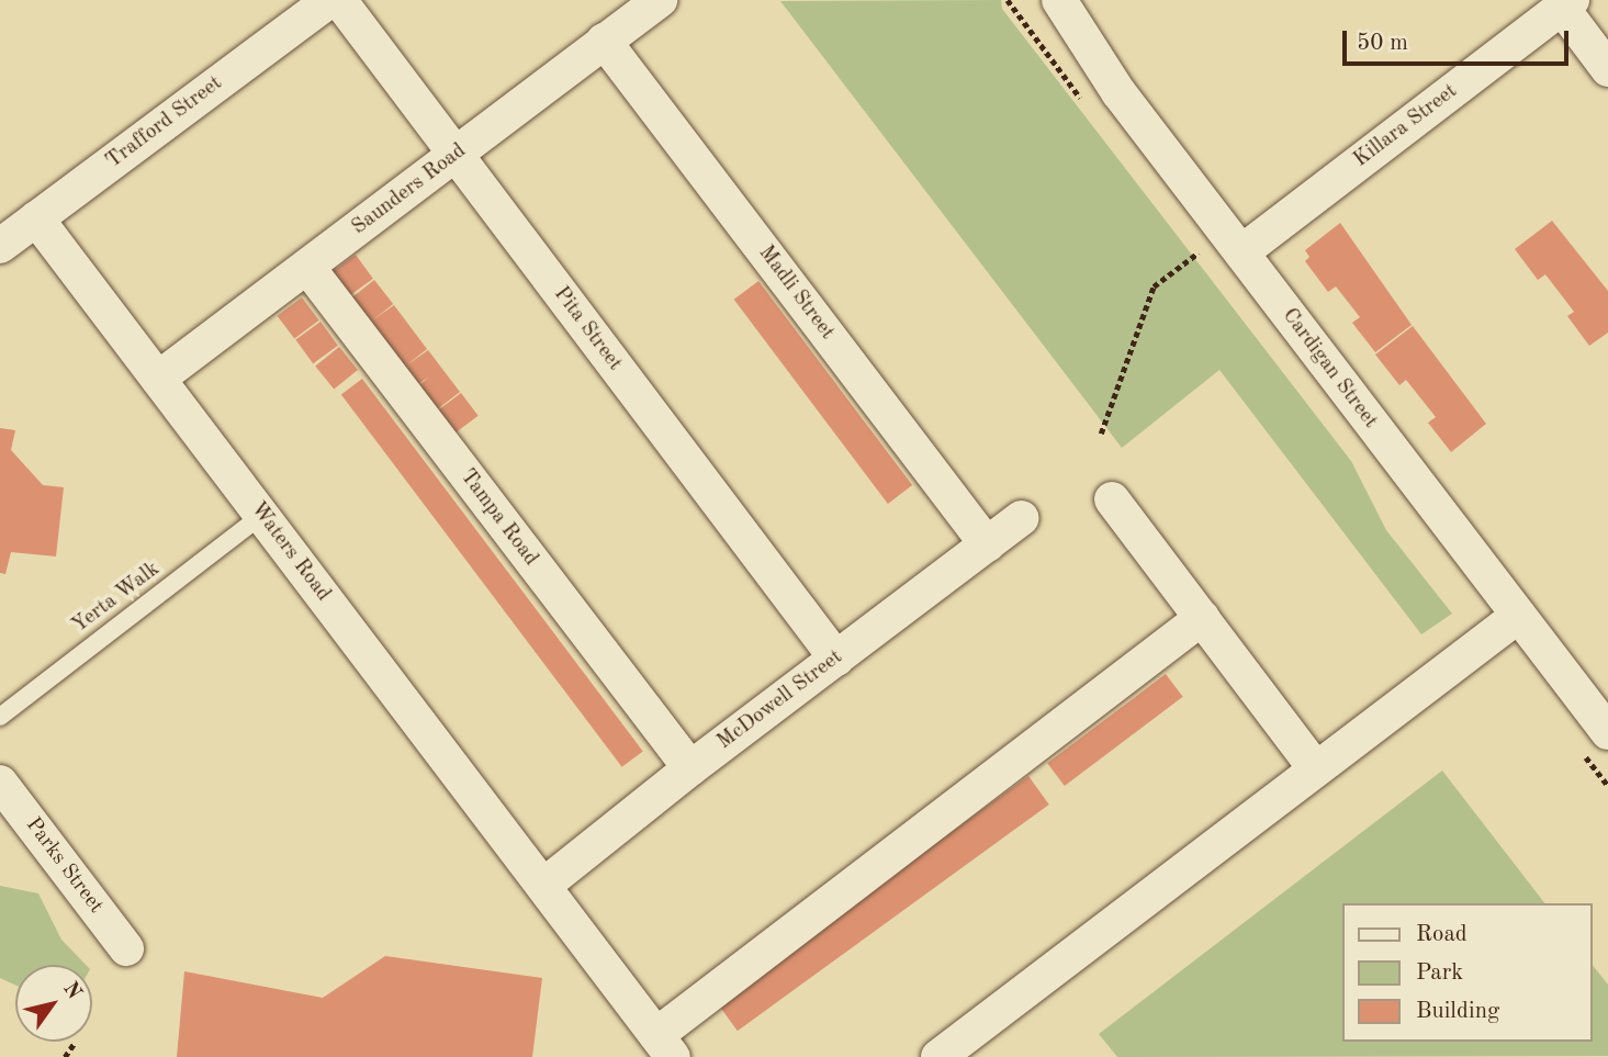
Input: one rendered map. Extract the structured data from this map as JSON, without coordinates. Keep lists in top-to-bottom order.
{
  "streets": {
    "street": [
      "Trafford Street",
      "Killara Street",
      "Saunders Road",
      "Madli Street",
      "Pita Street",
      "Cardigan Street",
      "Tampa Road",
      "Waters Road",
      "McDowell Street",
      "Parks Street"
    ],
    "lane": ["Yerta Walk"]
  },
  "crossings": [
    ["Trafford Street", "Waters Road"],
    ["Killara Street", "Cardigan Street"],
    ["Saunders Road", "Madli Street"],
    ["Saunders Road", "Pita Street"],
    ["Saunders Road", "Tampa Road"],
    ["Saunders Road", "Waters Road"],
    ["Madli Street", "McDowell Street"],
    ["Pita Street", "McDowell Street"],
    ["Tampa Road", "McDowell Street"],
    ["Waters Road", "Yerta Walk"],
    ["Waters Road", "McDowell Street"]
  ],
  "legend": ["Road", "Park", "Building"],
  "scale_bar": "50 m",
  "north": "top right"
}
